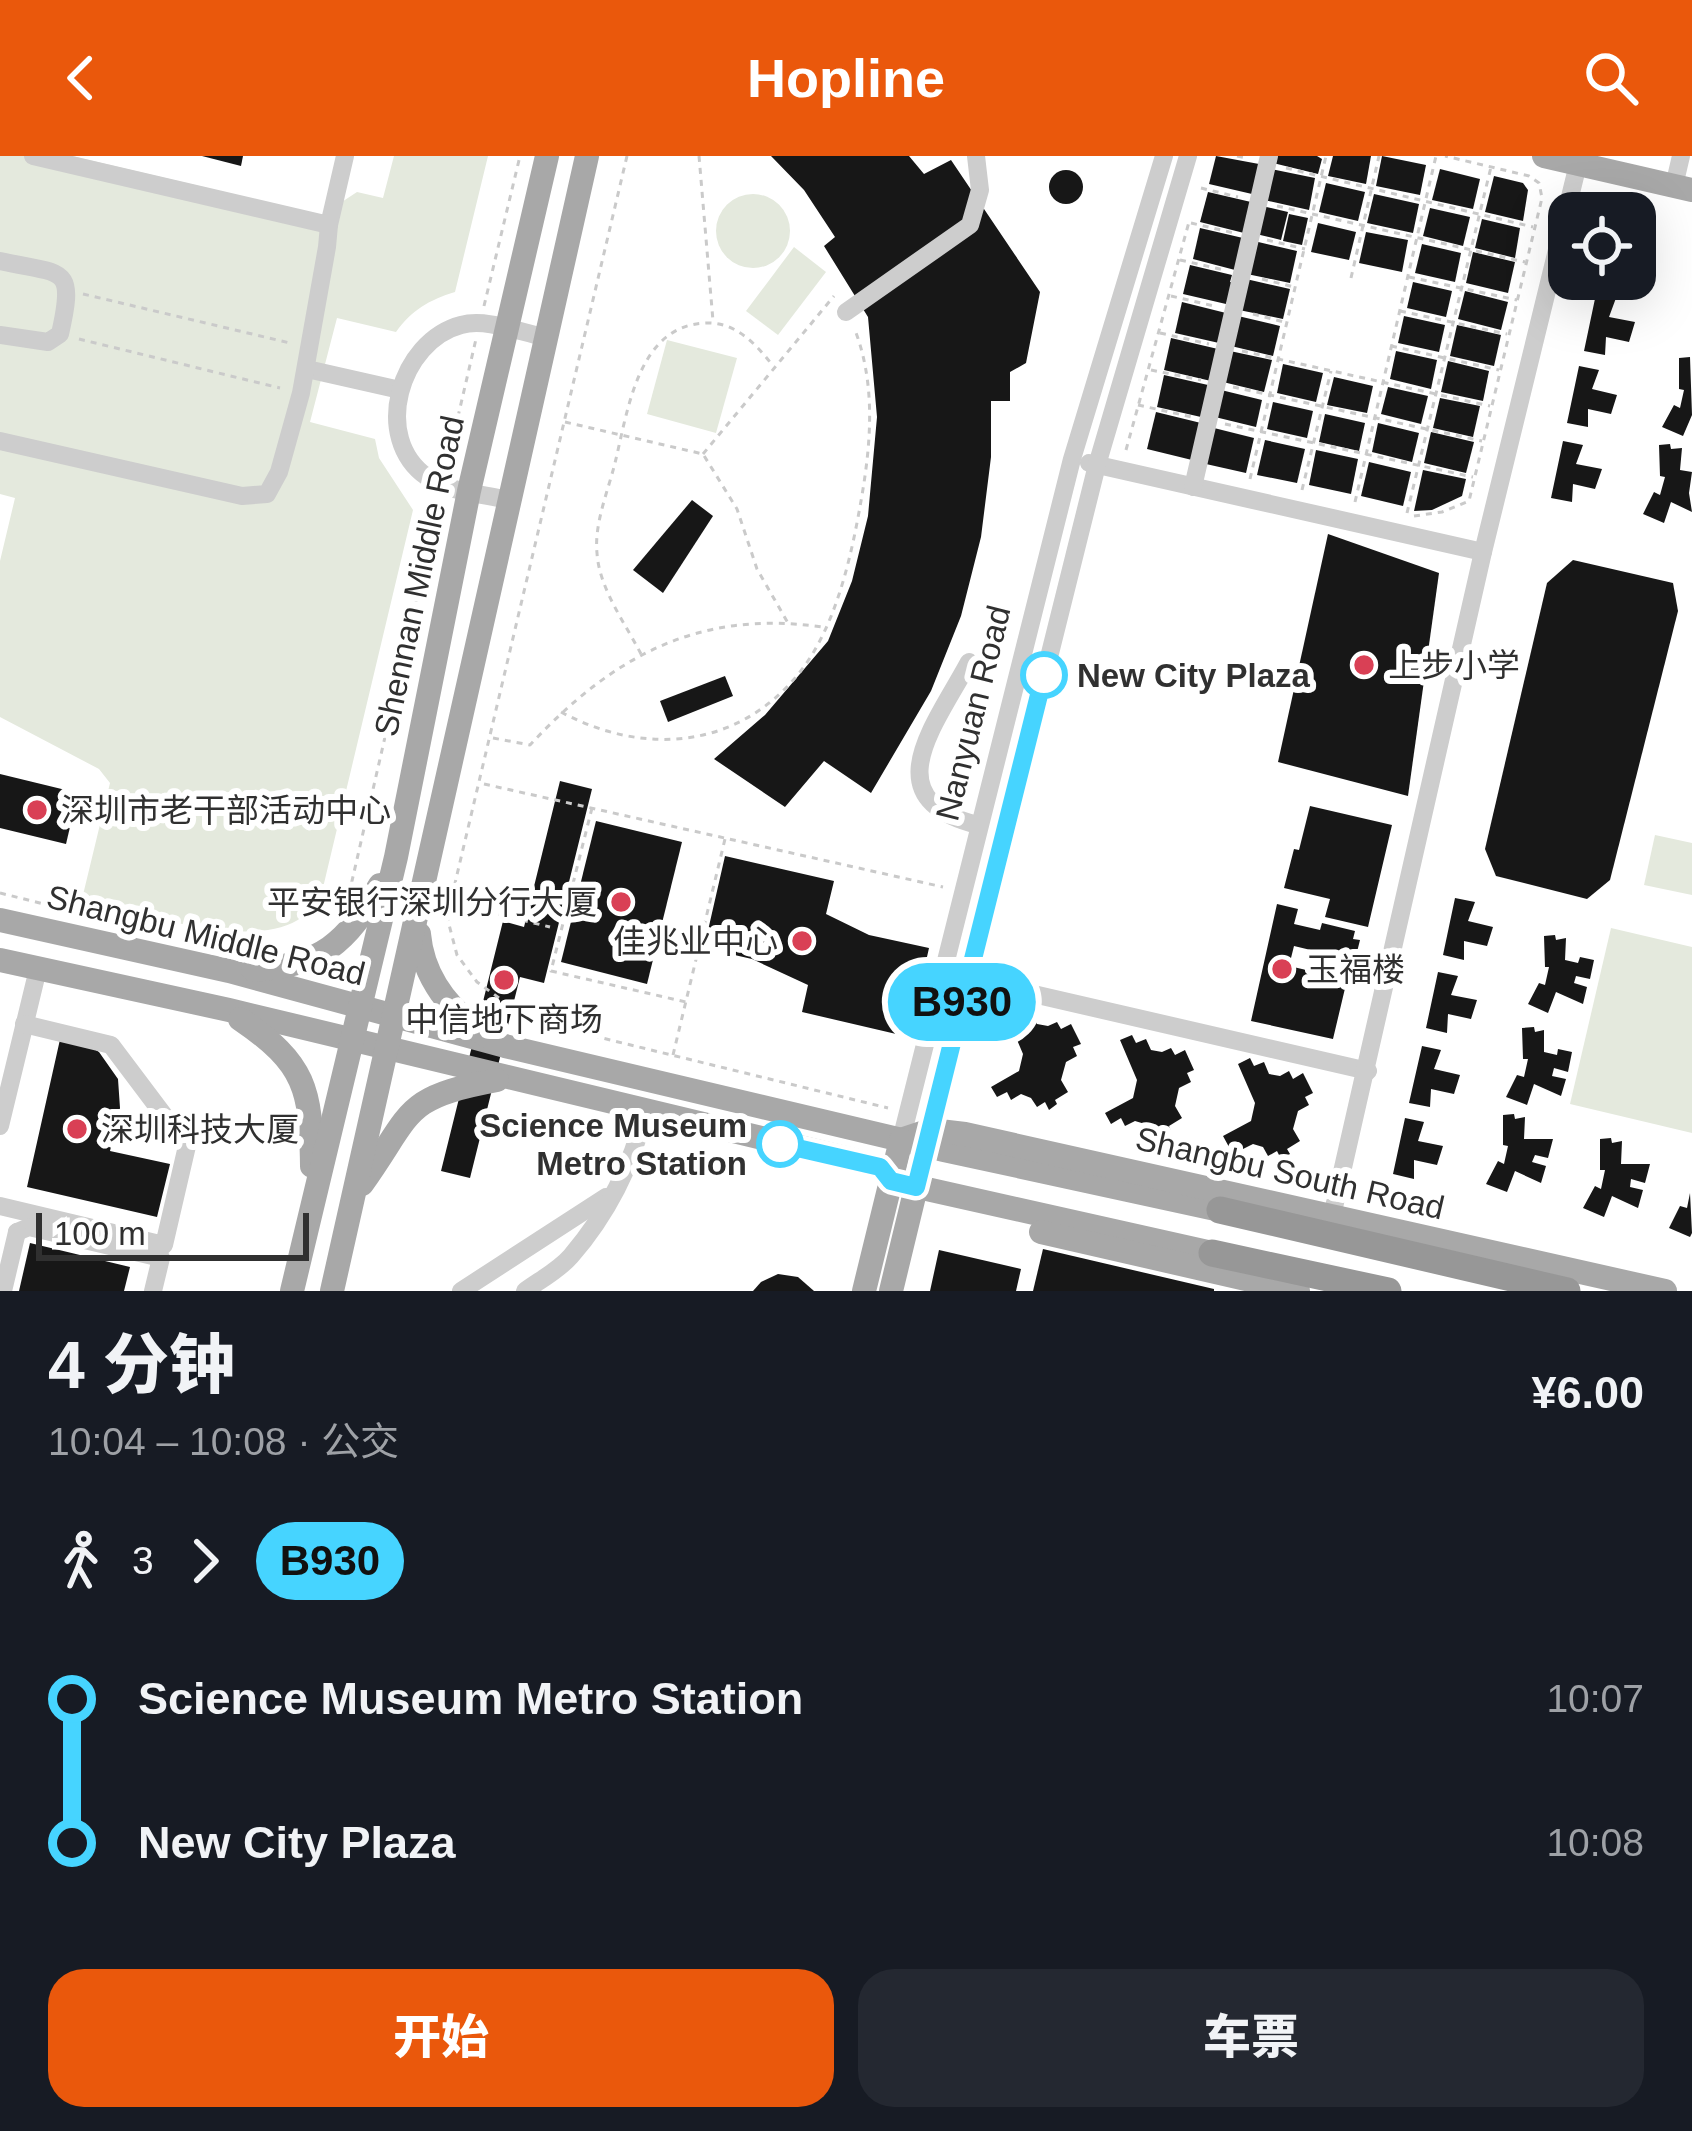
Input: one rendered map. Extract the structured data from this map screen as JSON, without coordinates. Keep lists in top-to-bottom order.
{
  "streets": {
    "main road": [
      "Shennan Middle Road",
      "Nanyuan Road",
      "Shangbu Middle Road",
      "Shangbu South Road"
    ]
  },
  "crossings": [
    ["Shennan Middle Road", "Shangbu Middle Road"],
    ["Nanyuan Road", "Shangbu South Road"],
    ["Shangbu Middle Road", "Shangbu South Road"]
  ],
  "places": [
    "上步小学",
    "New City Plaza",
    "深圳市老干部活动中心",
    "平安银行深圳分行大厦",
    "佳兆业中心",
    "玉福楼",
    "中信地下商场",
    "深圳科技大厦",
    "Science Museum Metro Station"
  ],
  "lines": ["bus line B930"],
  "scale_bar": "100 m",
  "page": {
    "header": "Hopline",
    "on_map": "B930",
    "scale": "100 m",
    "heading": ["4 分钟", "10:04 – 10:08 · 公交", "¥6.00"],
    "legs": ["3", "B930"],
    "list": [
      {
        "name": "Science Museum Metro Station",
        "value": "10:07"
      },
      {
        "name": "New City Plaza",
        "value": "10:08"
      }
    ],
    "buttons": ["开始", "车票"]
  }
}
